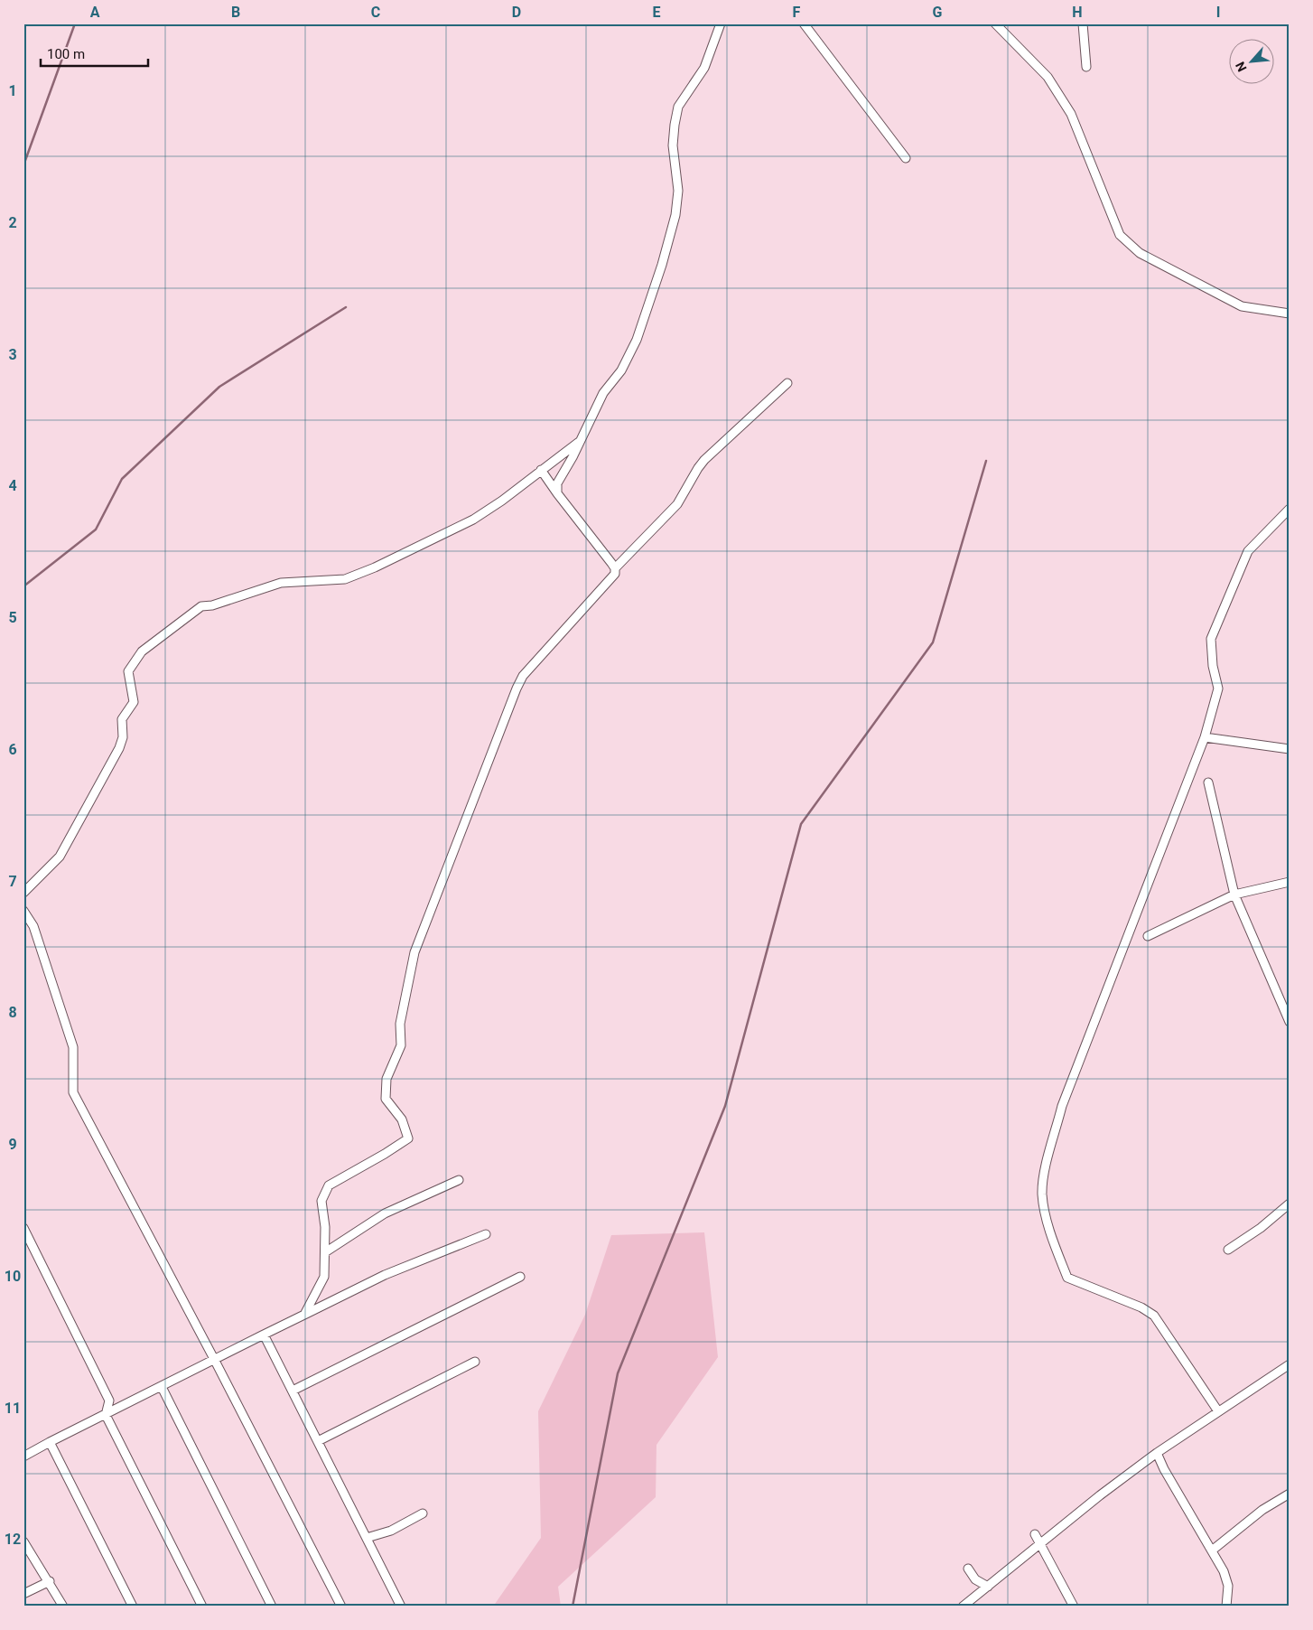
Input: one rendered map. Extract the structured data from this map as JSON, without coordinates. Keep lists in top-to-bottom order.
{
  "scale_bar": "100 m",
  "north": "bottom left",
  "grid": {
    "columns": [
      "A",
      "B",
      "C",
      "D",
      "E",
      "F",
      "G",
      "H",
      "I"
    ],
    "rows": [
      "1",
      "2",
      "3",
      "4",
      "5",
      "6",
      "7",
      "8",
      "9",
      "10",
      "11",
      "12"
    ]
  }
}
